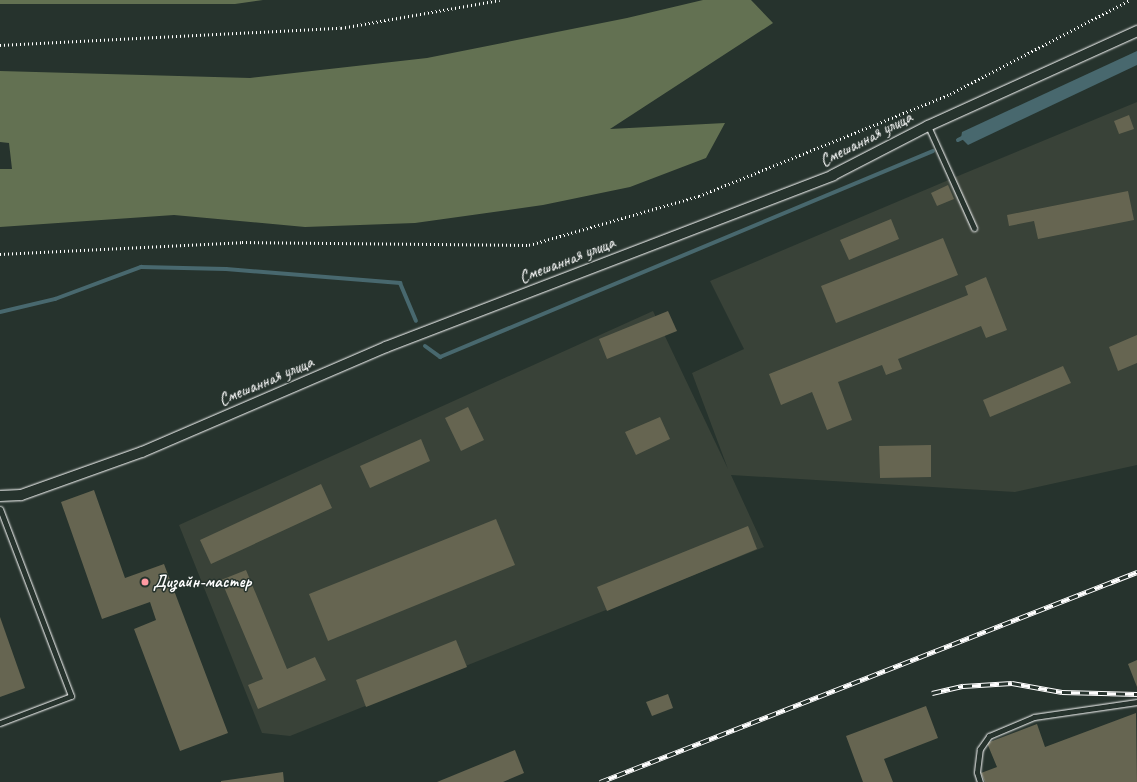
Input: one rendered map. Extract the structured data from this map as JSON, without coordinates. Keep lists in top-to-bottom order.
{
  "streets": {
    "street": ["Смешанная улица"]
  },
  "places": ["Дизайн-мастер"]
}
